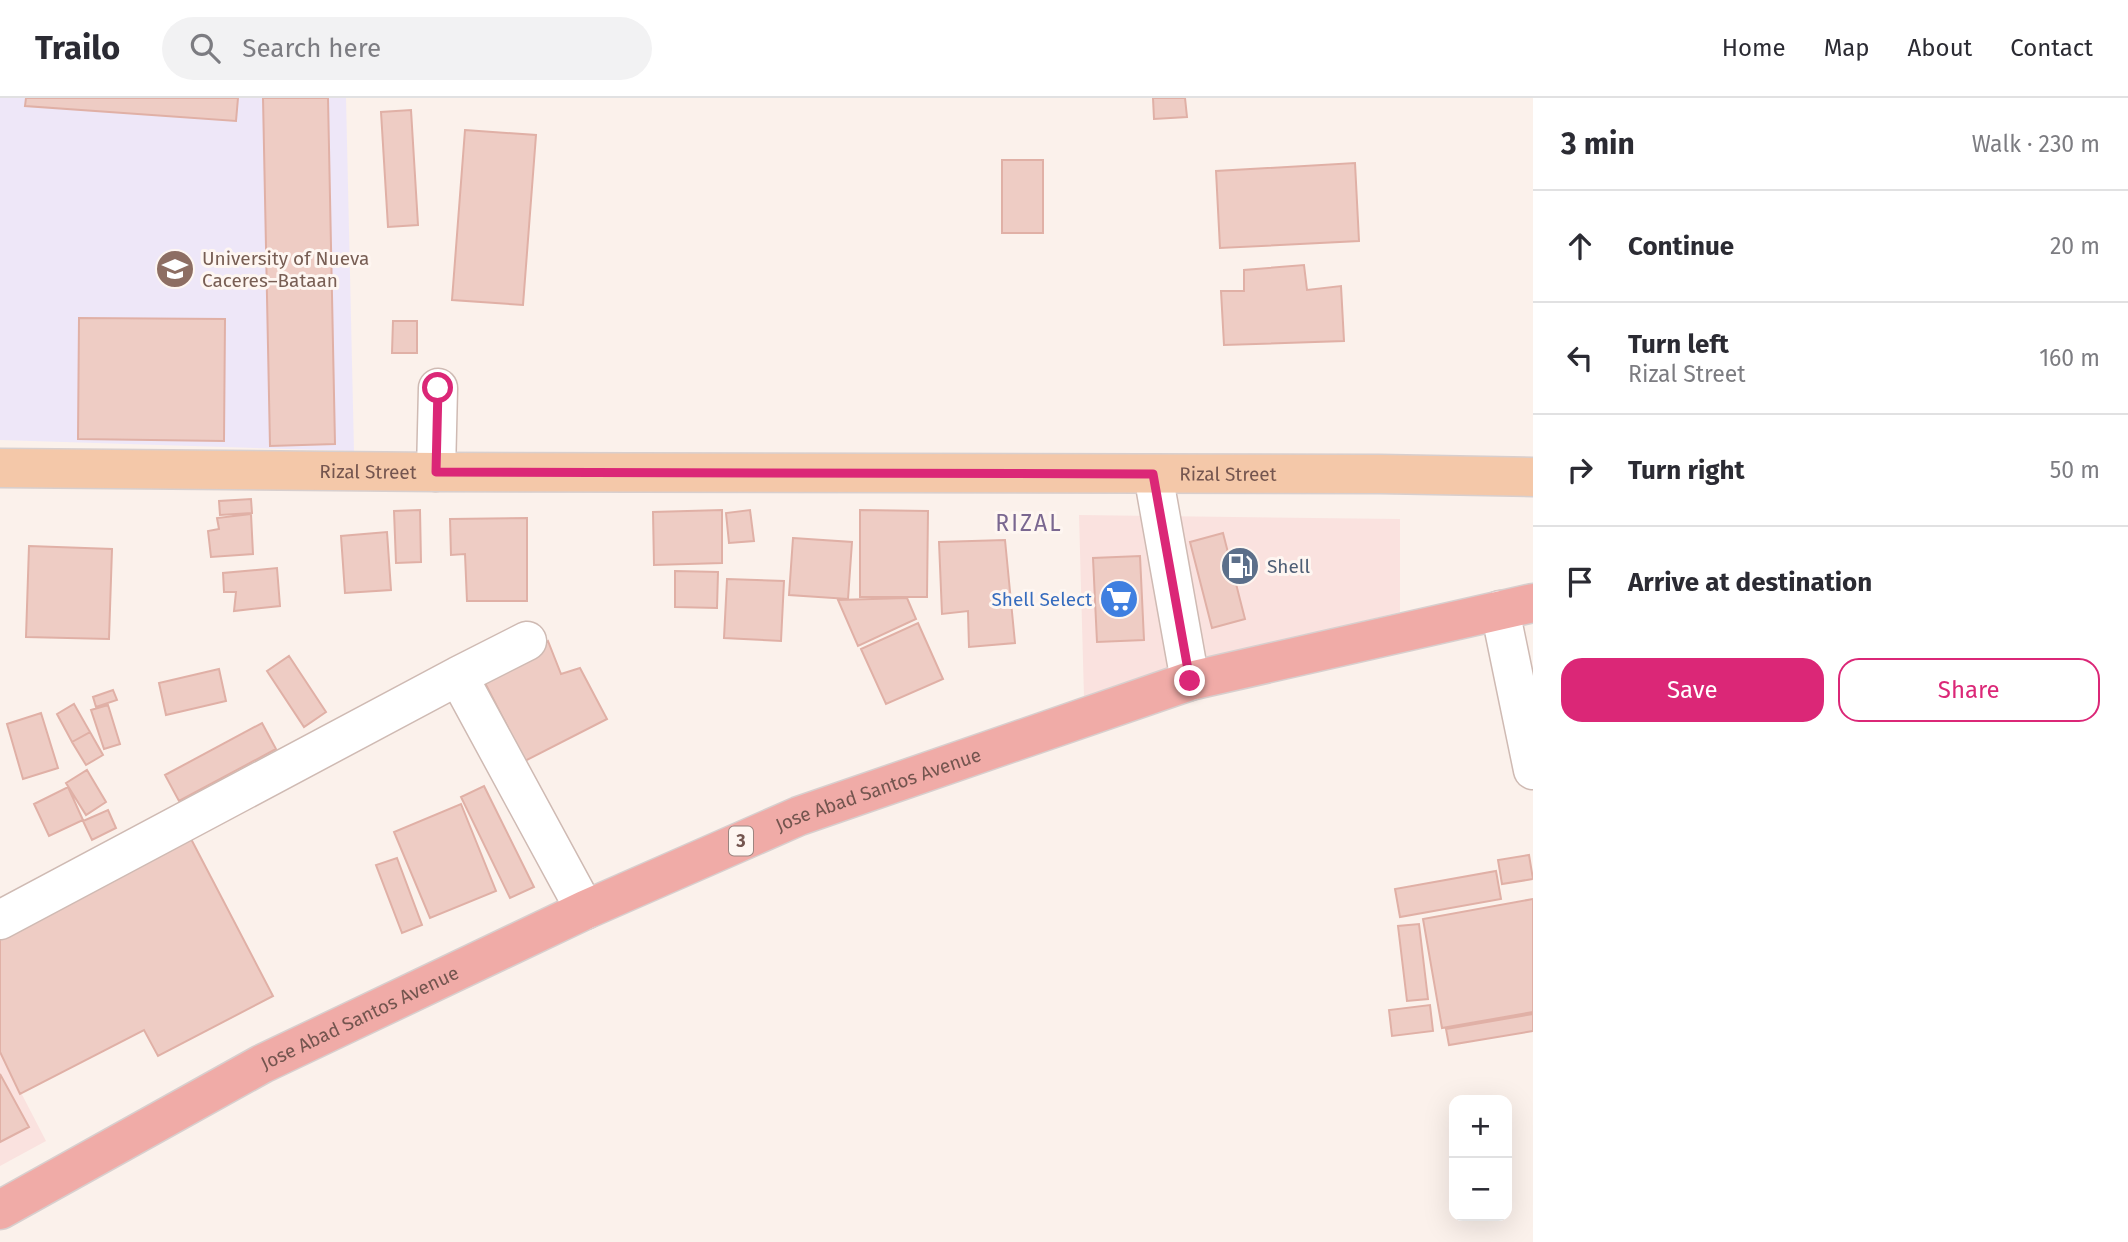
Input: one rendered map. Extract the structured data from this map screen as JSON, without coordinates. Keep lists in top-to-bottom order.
{
  "streets": {
    "highway": ["Jose Abad Santos Avenue", "3"],
    "main road": ["Rizal Street"]
  },
  "districts": ["RIZAL"],
  "places": {
    "school or university": ["University of Nueva Caceres–Bataan"],
    "fuel station": ["Shell"],
    "supermarket": ["Shell Select"]
  },
  "page": {
    "header": "Trailo",
    "search": "Search here",
    "nav": [
      "Home",
      "Map",
      "About",
      "Contact"
    ],
    "heading": ["3 min", "Walk · 230 m"],
    "list": [
      ["Continue", "20 m"],
      ["Turn left", "Rizal Street", "160 m"],
      ["Turn right", "50 m"],
      "Arrive at destination"
    ],
    "buttons": ["Save", "Share"],
    "map_buttons": ["+", "−"]
  }
}
